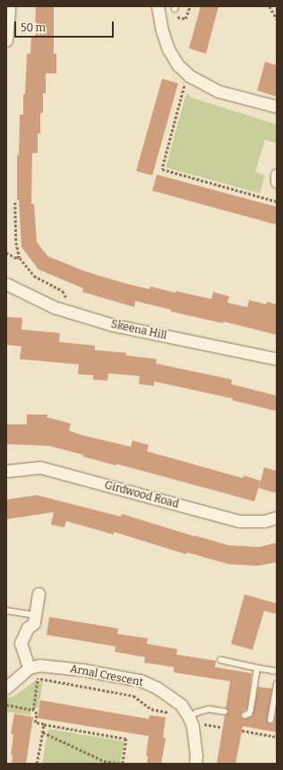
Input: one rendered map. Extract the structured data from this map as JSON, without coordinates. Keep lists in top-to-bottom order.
{
  "streets": {
    "street": ["Skeena Hill", "Girdwood Road", "Arnal Crescent"]
  },
  "scale_bar": "50 m"
}
